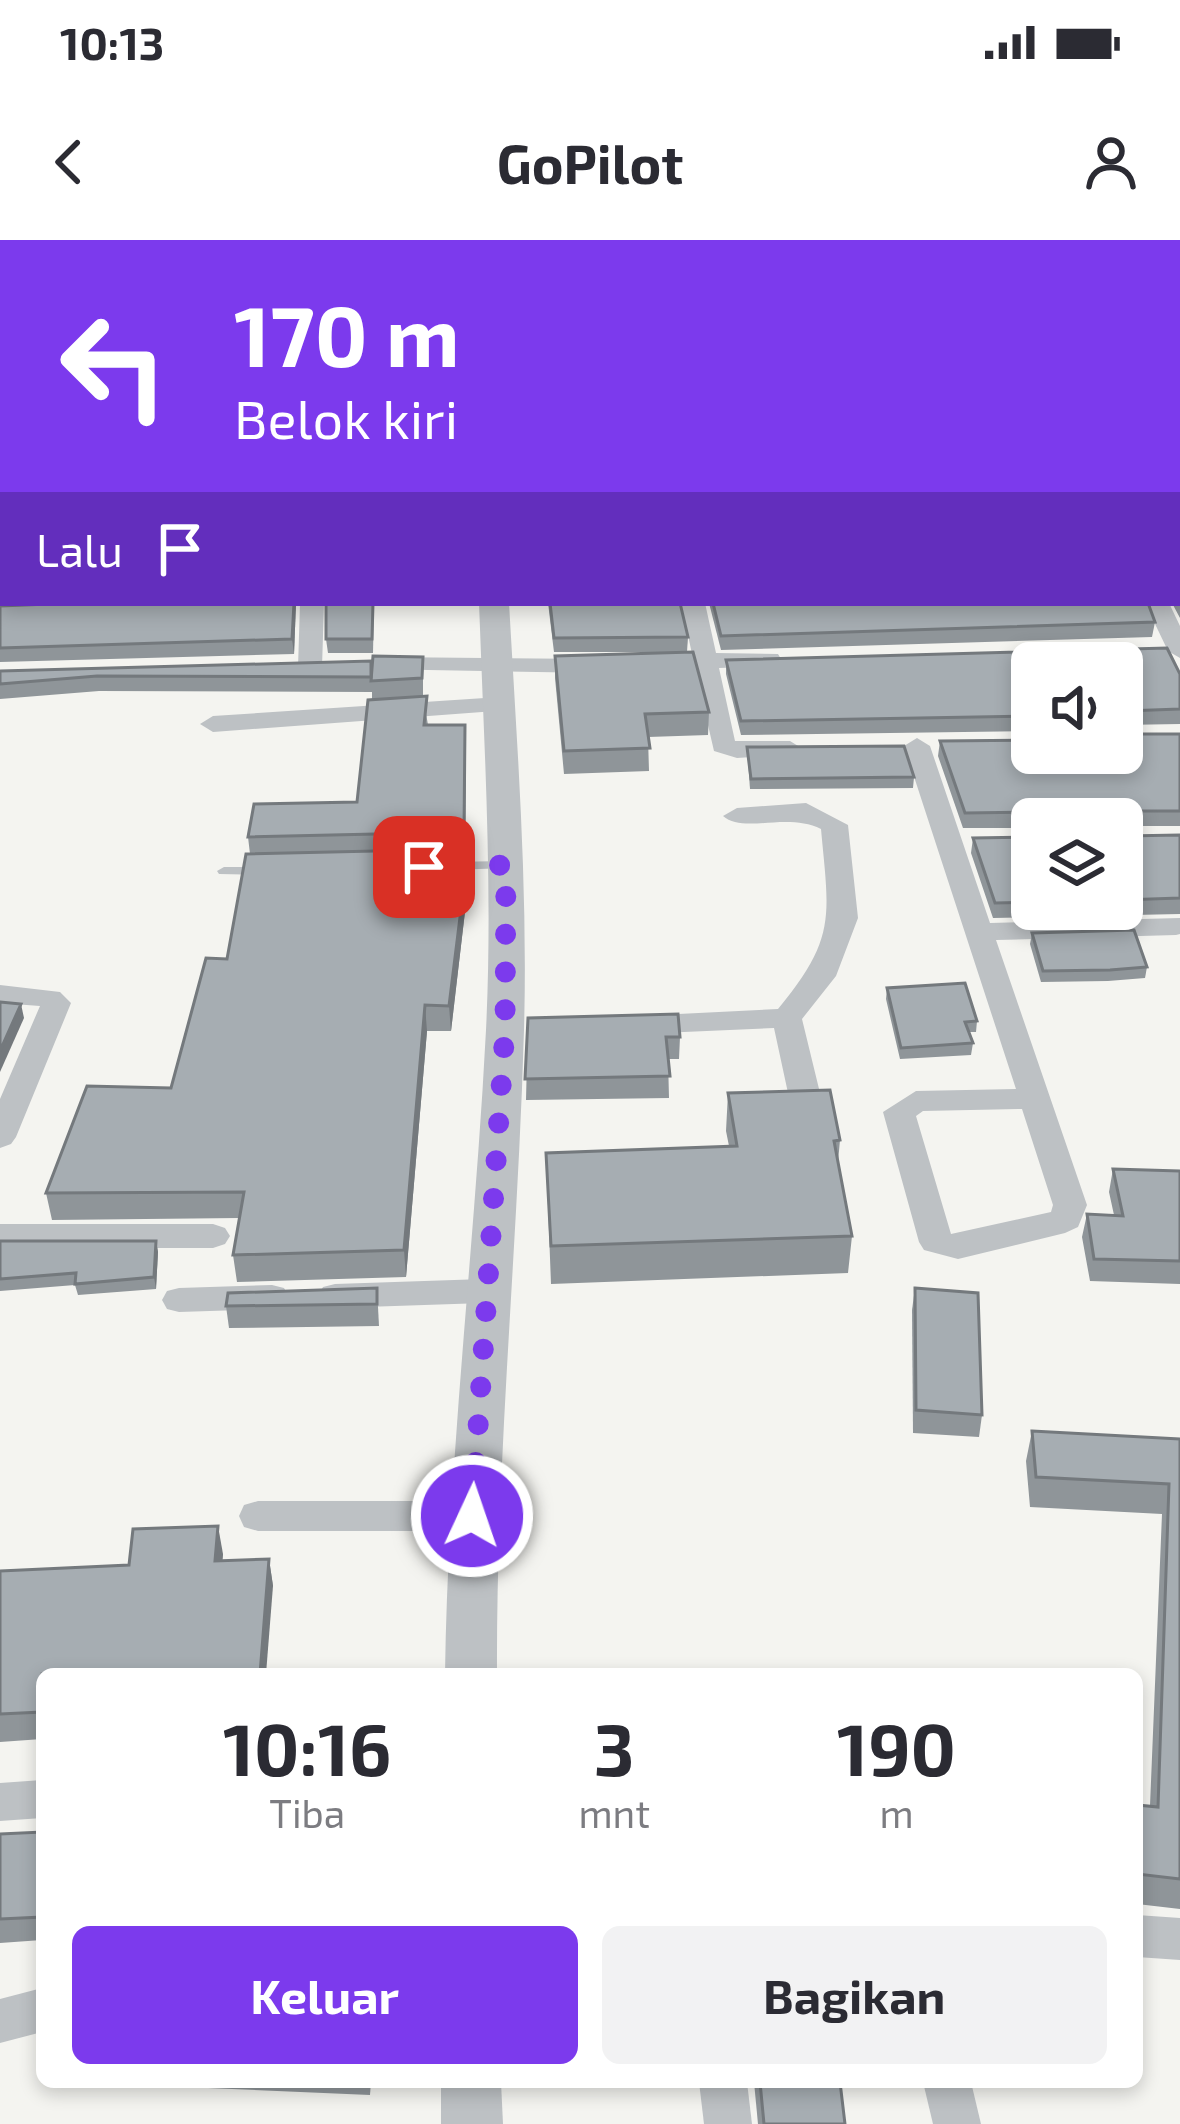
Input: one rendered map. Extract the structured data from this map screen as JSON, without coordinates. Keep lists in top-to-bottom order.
{
  "page": {
    "status": "10:13",
    "header": "GoPilot",
    "turn": ["170 m", "Belok kiri"],
    "then": "Lalu",
    "eta": [
      "10:16",
      "Tiba",
      "3",
      "mnt",
      "190",
      "m"
    ],
    "buttons": ["Keluar", "Bagikan"]
  }
}
